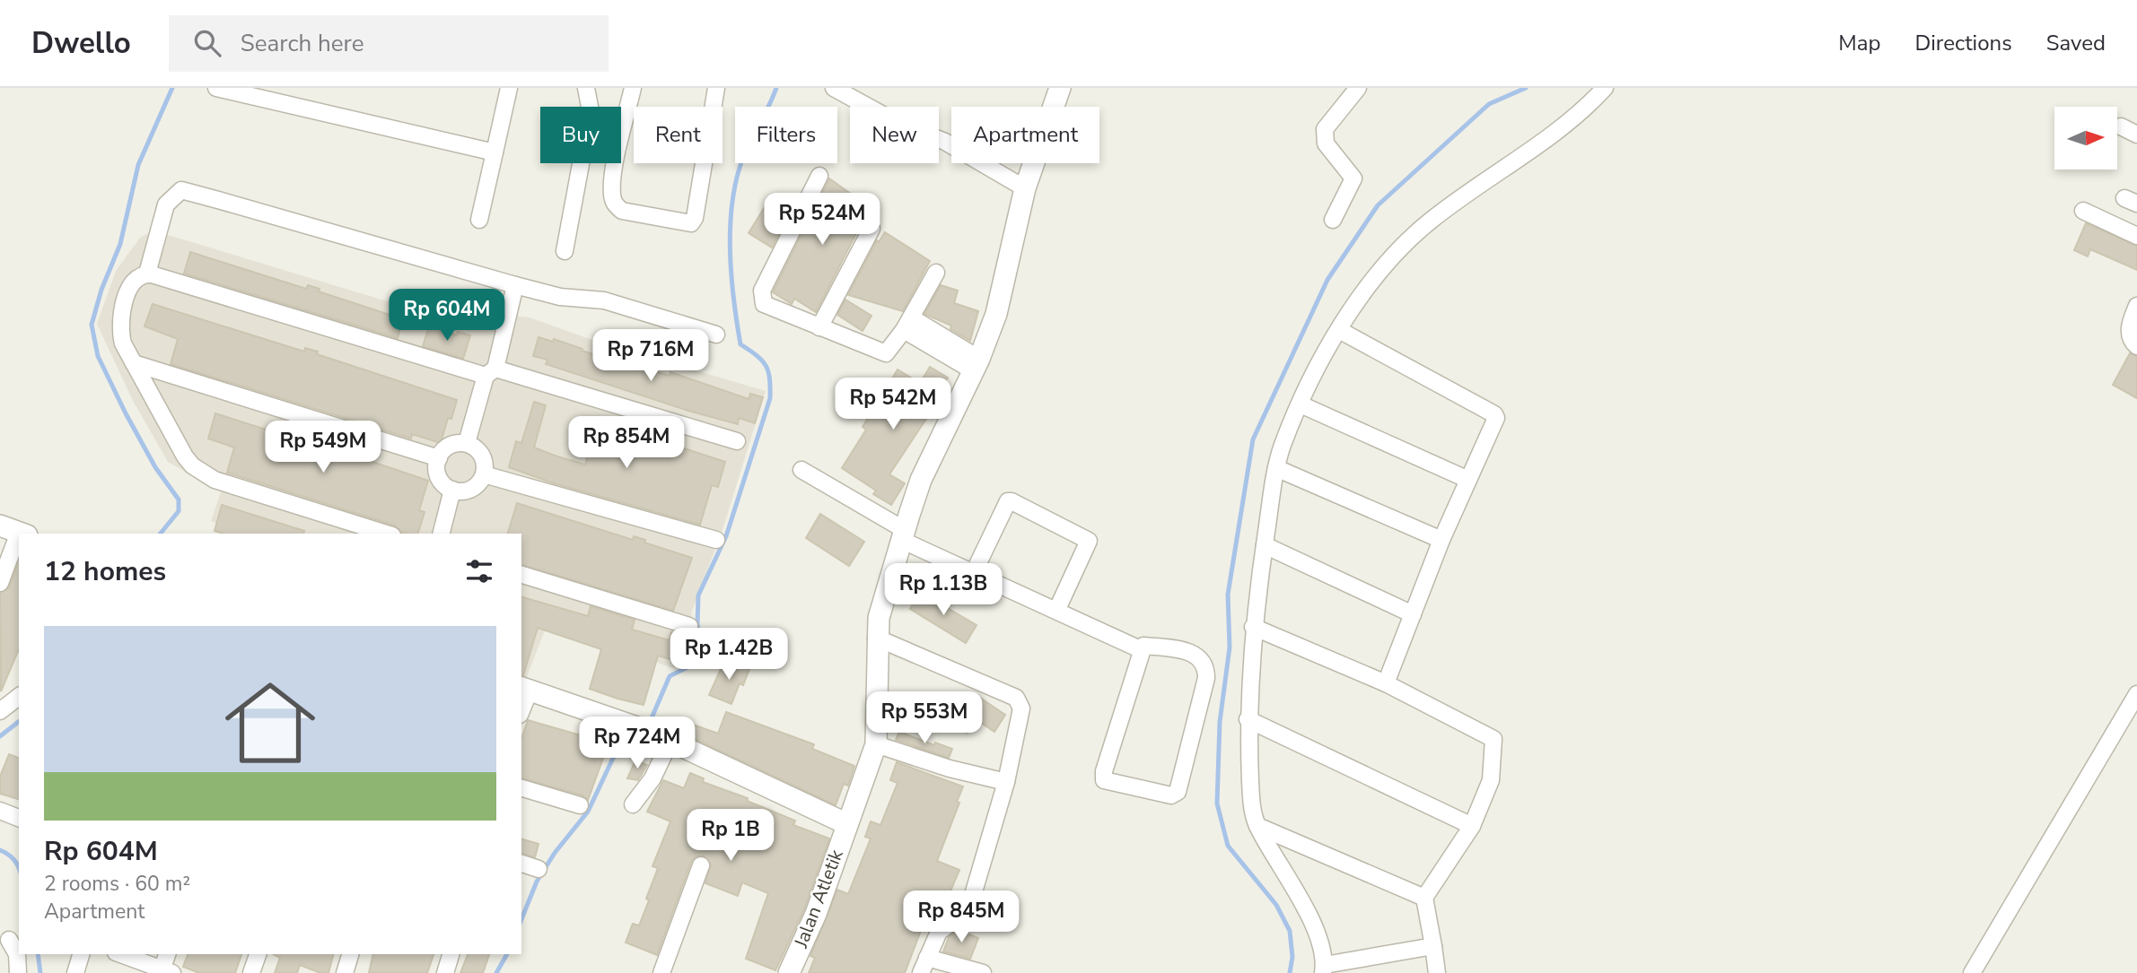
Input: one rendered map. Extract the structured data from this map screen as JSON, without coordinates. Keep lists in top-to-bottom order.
{
  "streets": {
    "street": ["Jalan Atletik"]
  },
  "north": "right",
  "page": {
    "header": "Dwello",
    "search": "Search here",
    "nav": ["Map", "Directions", "Saved"],
    "chip": [
      "Buy",
      "Rent",
      "Filters",
      "New",
      "Apartment"
    ],
    "price": [
      "Rp 524M",
      "Rp 604M",
      "Rp 716M",
      "Rp 542M",
      "Rp 854M",
      "Rp 549M",
      "Rp 1.13B",
      "Rp 1.42B",
      "Rp 553M",
      "Rp 724M",
      "Rp 1B",
      "Rp 845M"
    ],
    "heading": "12 homes",
    "list": [
      {
        "name": "Rp 604M",
        "note": "2 rooms · 60 m² · Apartment"
      }
    ]
  }
}
